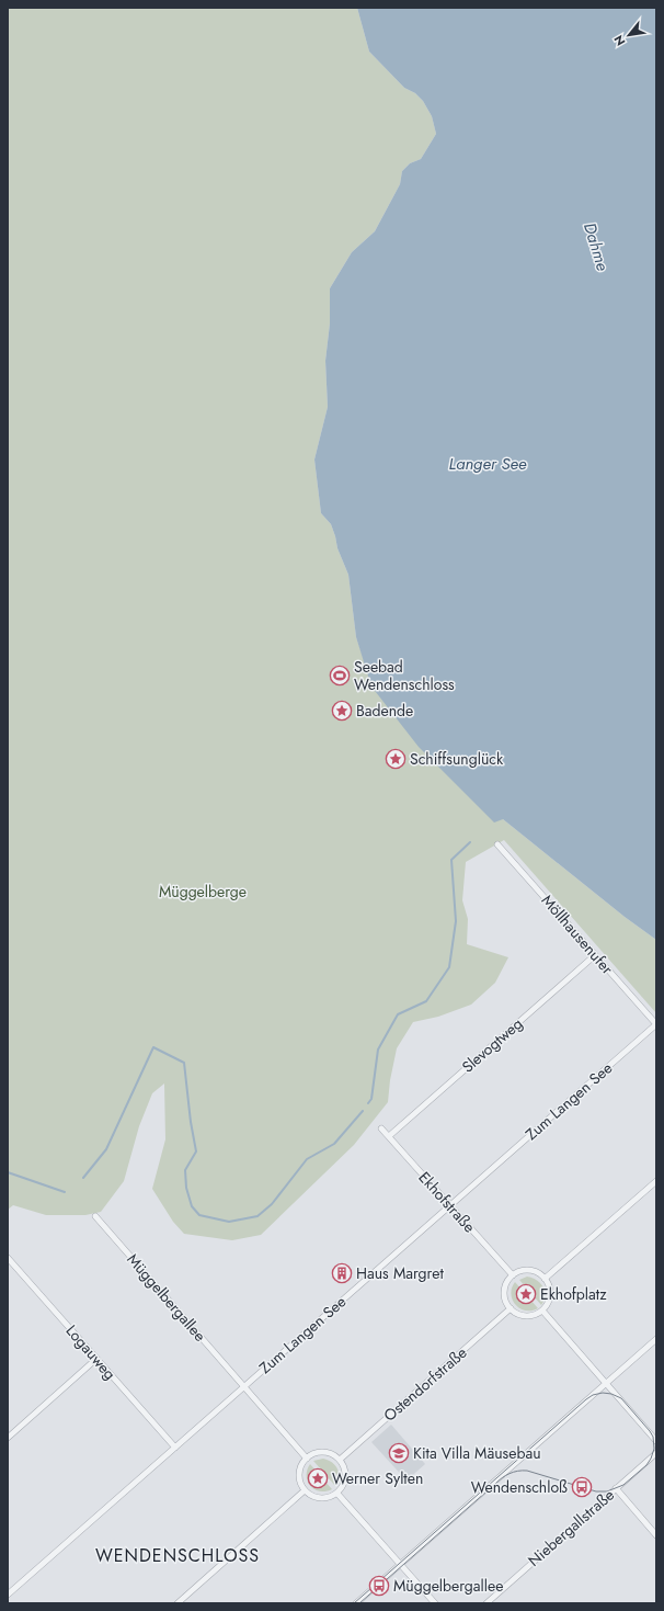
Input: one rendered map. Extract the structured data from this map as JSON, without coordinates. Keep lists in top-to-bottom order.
{
  "streets": {
    "street": [
      "Möllhausenufer",
      "Slevogtweg",
      "Zum Langen See",
      "Ekhofstraße",
      "Müggelbergallee",
      "Logauweg",
      "Ostendorfstraße",
      "Niebergallstraße"
    ]
  },
  "crossings": [
    ["Möllhausenufer", "Slevogtweg"],
    ["Möllhausenufer", "Zum Langen See"],
    ["Slevogtweg", "Ekhofstraße"],
    ["Zum Langen See", "Ekhofstraße"],
    ["Zum Langen See", "Müggelbergallee"],
    ["Zum Langen See", "Logauweg"],
    ["Ekhofstraße", "Ostendorfstraße"],
    ["Müggelbergallee", "Ostendorfstraße"]
  ],
  "districts": ["WENDENSCHLOSS"],
  "water": ["Dahme", "Langer See"],
  "parks": ["Müggelberge"],
  "places": {
    "sports": ["Seebad Wendenschloss"],
    "place": [
      "Badende",
      "Schiffsunglück",
      "Ekhofplatz",
      "Werner Sylten"
    ],
    "building": ["Haus Margret"],
    "school or university": ["Kita Villa Mäusebau"],
    "bus stop": ["Wendenschloß", "Müggelbergallee"]
  },
  "north": "bottom left"
}
